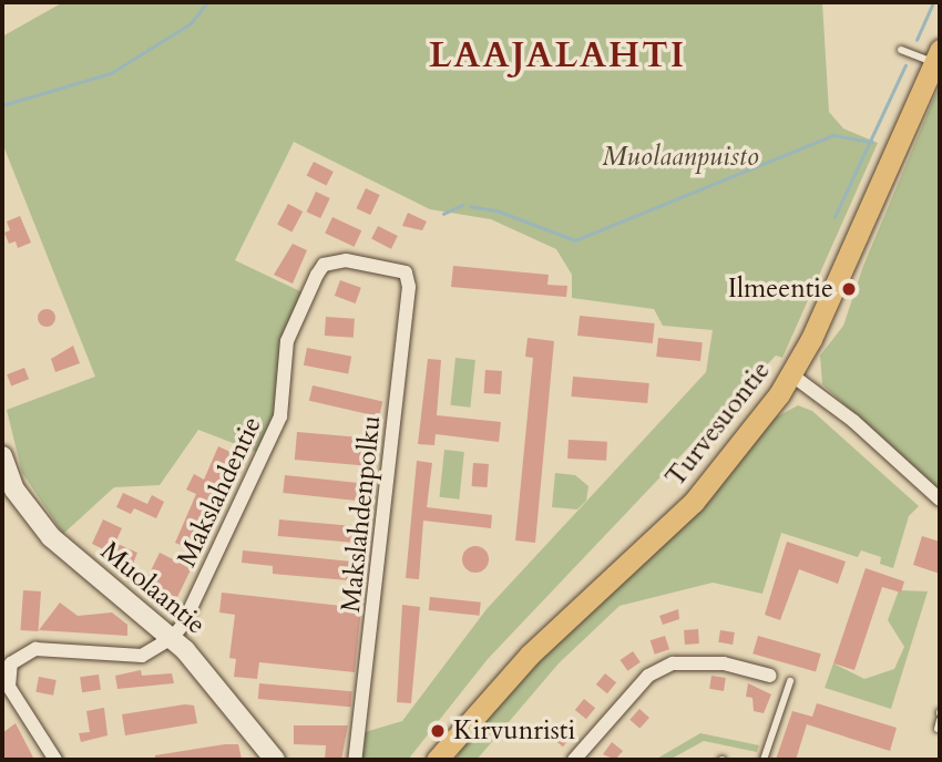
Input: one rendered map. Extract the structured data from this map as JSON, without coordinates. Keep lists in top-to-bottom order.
{
  "streets": {
    "main road": ["Turvesuontie"],
    "street": ["Makslahdentie", "Makslahdenpolku", "Muolaantie"]
  },
  "crossings": [
    ["Makslahdentie", "Makslahdenpolku"],
    ["Makslahdentie", "Muolaantie"]
  ],
  "districts": ["LAAJALAHTI"],
  "parks": ["Muolaanpuisto"],
  "places": ["Ilmeentie", "Kirvunristi"]
}
